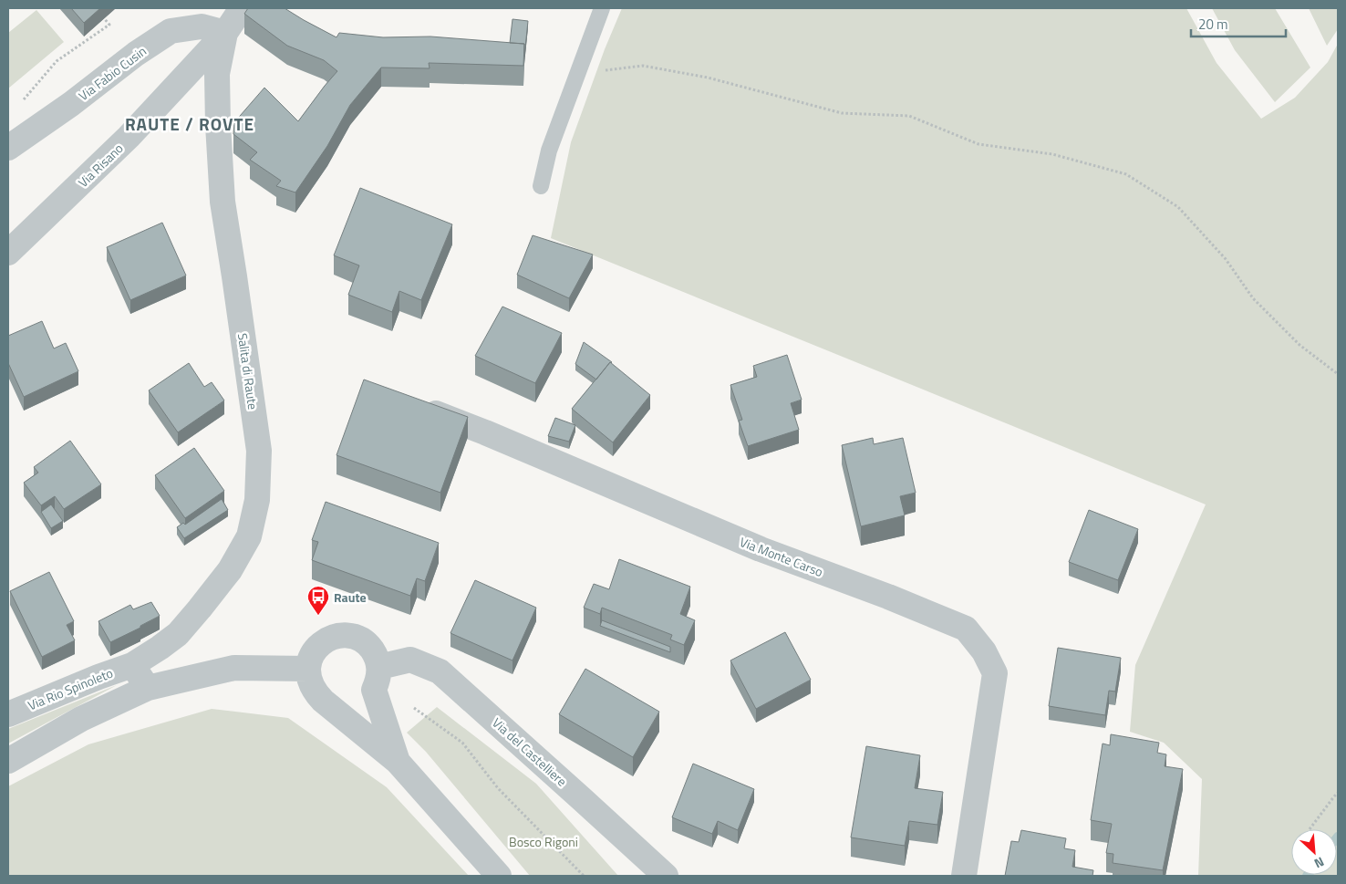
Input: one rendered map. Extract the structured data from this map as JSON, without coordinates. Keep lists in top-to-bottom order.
{
  "streets": {
    "street": [
      "Via Fabio Cusin",
      "Via Risano",
      "Salita di Raute",
      "Via Monte Carso",
      "Via Rio Spinoleto",
      "Via del Castelliere"
    ]
  },
  "crossings": [
    ["Via Fabio Cusin", "Via Risano"],
    ["Via Fabio Cusin", "Salita di Raute"],
    ["Via Risano", "Salita di Raute"],
    ["Salita di Raute", "Via Rio Spinoleto"]
  ],
  "districts": ["RAUTE / ROVTE"],
  "parks": ["Bosco Rigoni"],
  "places": {
    "bus stop": ["Raute"]
  },
  "scale_bar": "20 m",
  "north": "bottom right"
}
